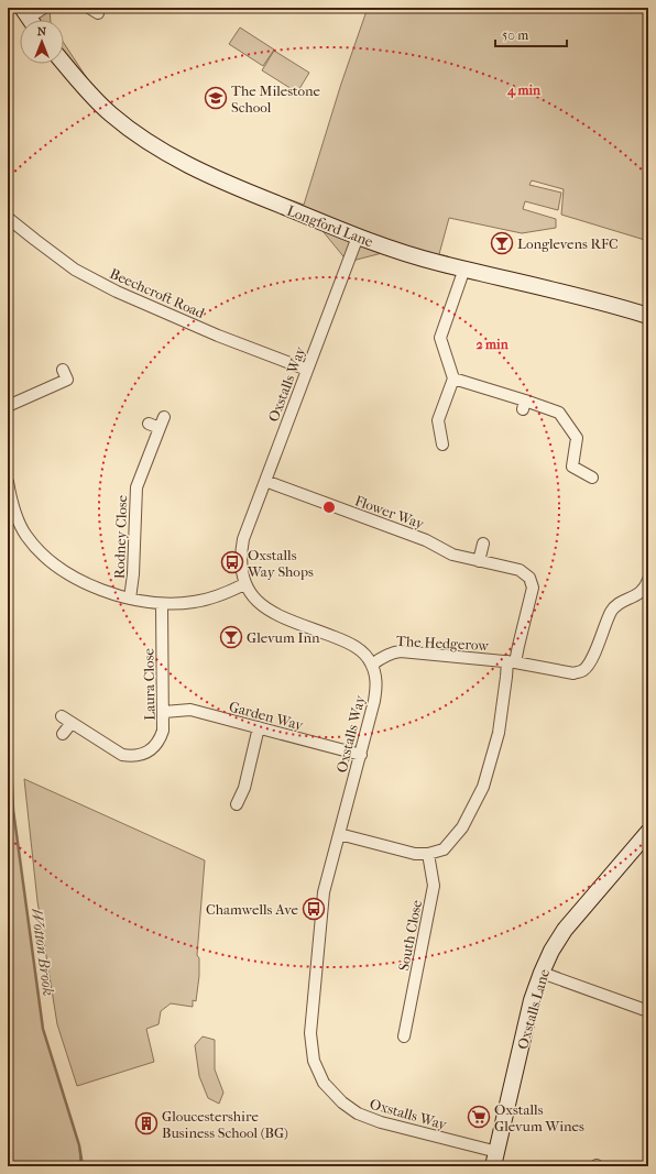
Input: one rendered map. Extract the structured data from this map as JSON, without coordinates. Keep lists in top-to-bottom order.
{
  "streets": {
    "street": [
      "Longford Lane",
      "Beechcroft Road",
      "Oxstalls Way",
      "Flower Way",
      "Rodney Close",
      "The Hedgerow",
      "Laura Close",
      "Garden Way",
      "South Close",
      "Oxstalls Lane"
    ]
  },
  "crossings": [
    ["Longford Lane", "Oxstalls Way"],
    ["Beechcroft Road", "Oxstalls Way"],
    ["Oxstalls Way", "Flower Way"],
    ["Oxstalls Way", "The Hedgerow"],
    ["Oxstalls Way", "Garden Way"],
    ["Oxstalls Way", "Oxstalls Lane"],
    ["Flower Way", "The Hedgerow"],
    ["Flower Way", "South Close"],
    ["Laura Close", "Garden Way"]
  ],
  "water": ["Wotton Brook"],
  "places": {
    "school or university": ["The Milestone School"],
    "bar": ["Longlevens RFC", "Glevum Inn"],
    "bus stop": ["Oxstalls Way Shops", "Chamwells Ave"],
    "supermarket": ["Oxstalls Glevum Wines"],
    "building": ["Gloucestershire Business School (BG)"]
  },
  "scale_bar": "50 m",
  "north": "top",
  "rings": ["4 min", "2 min"]
}
